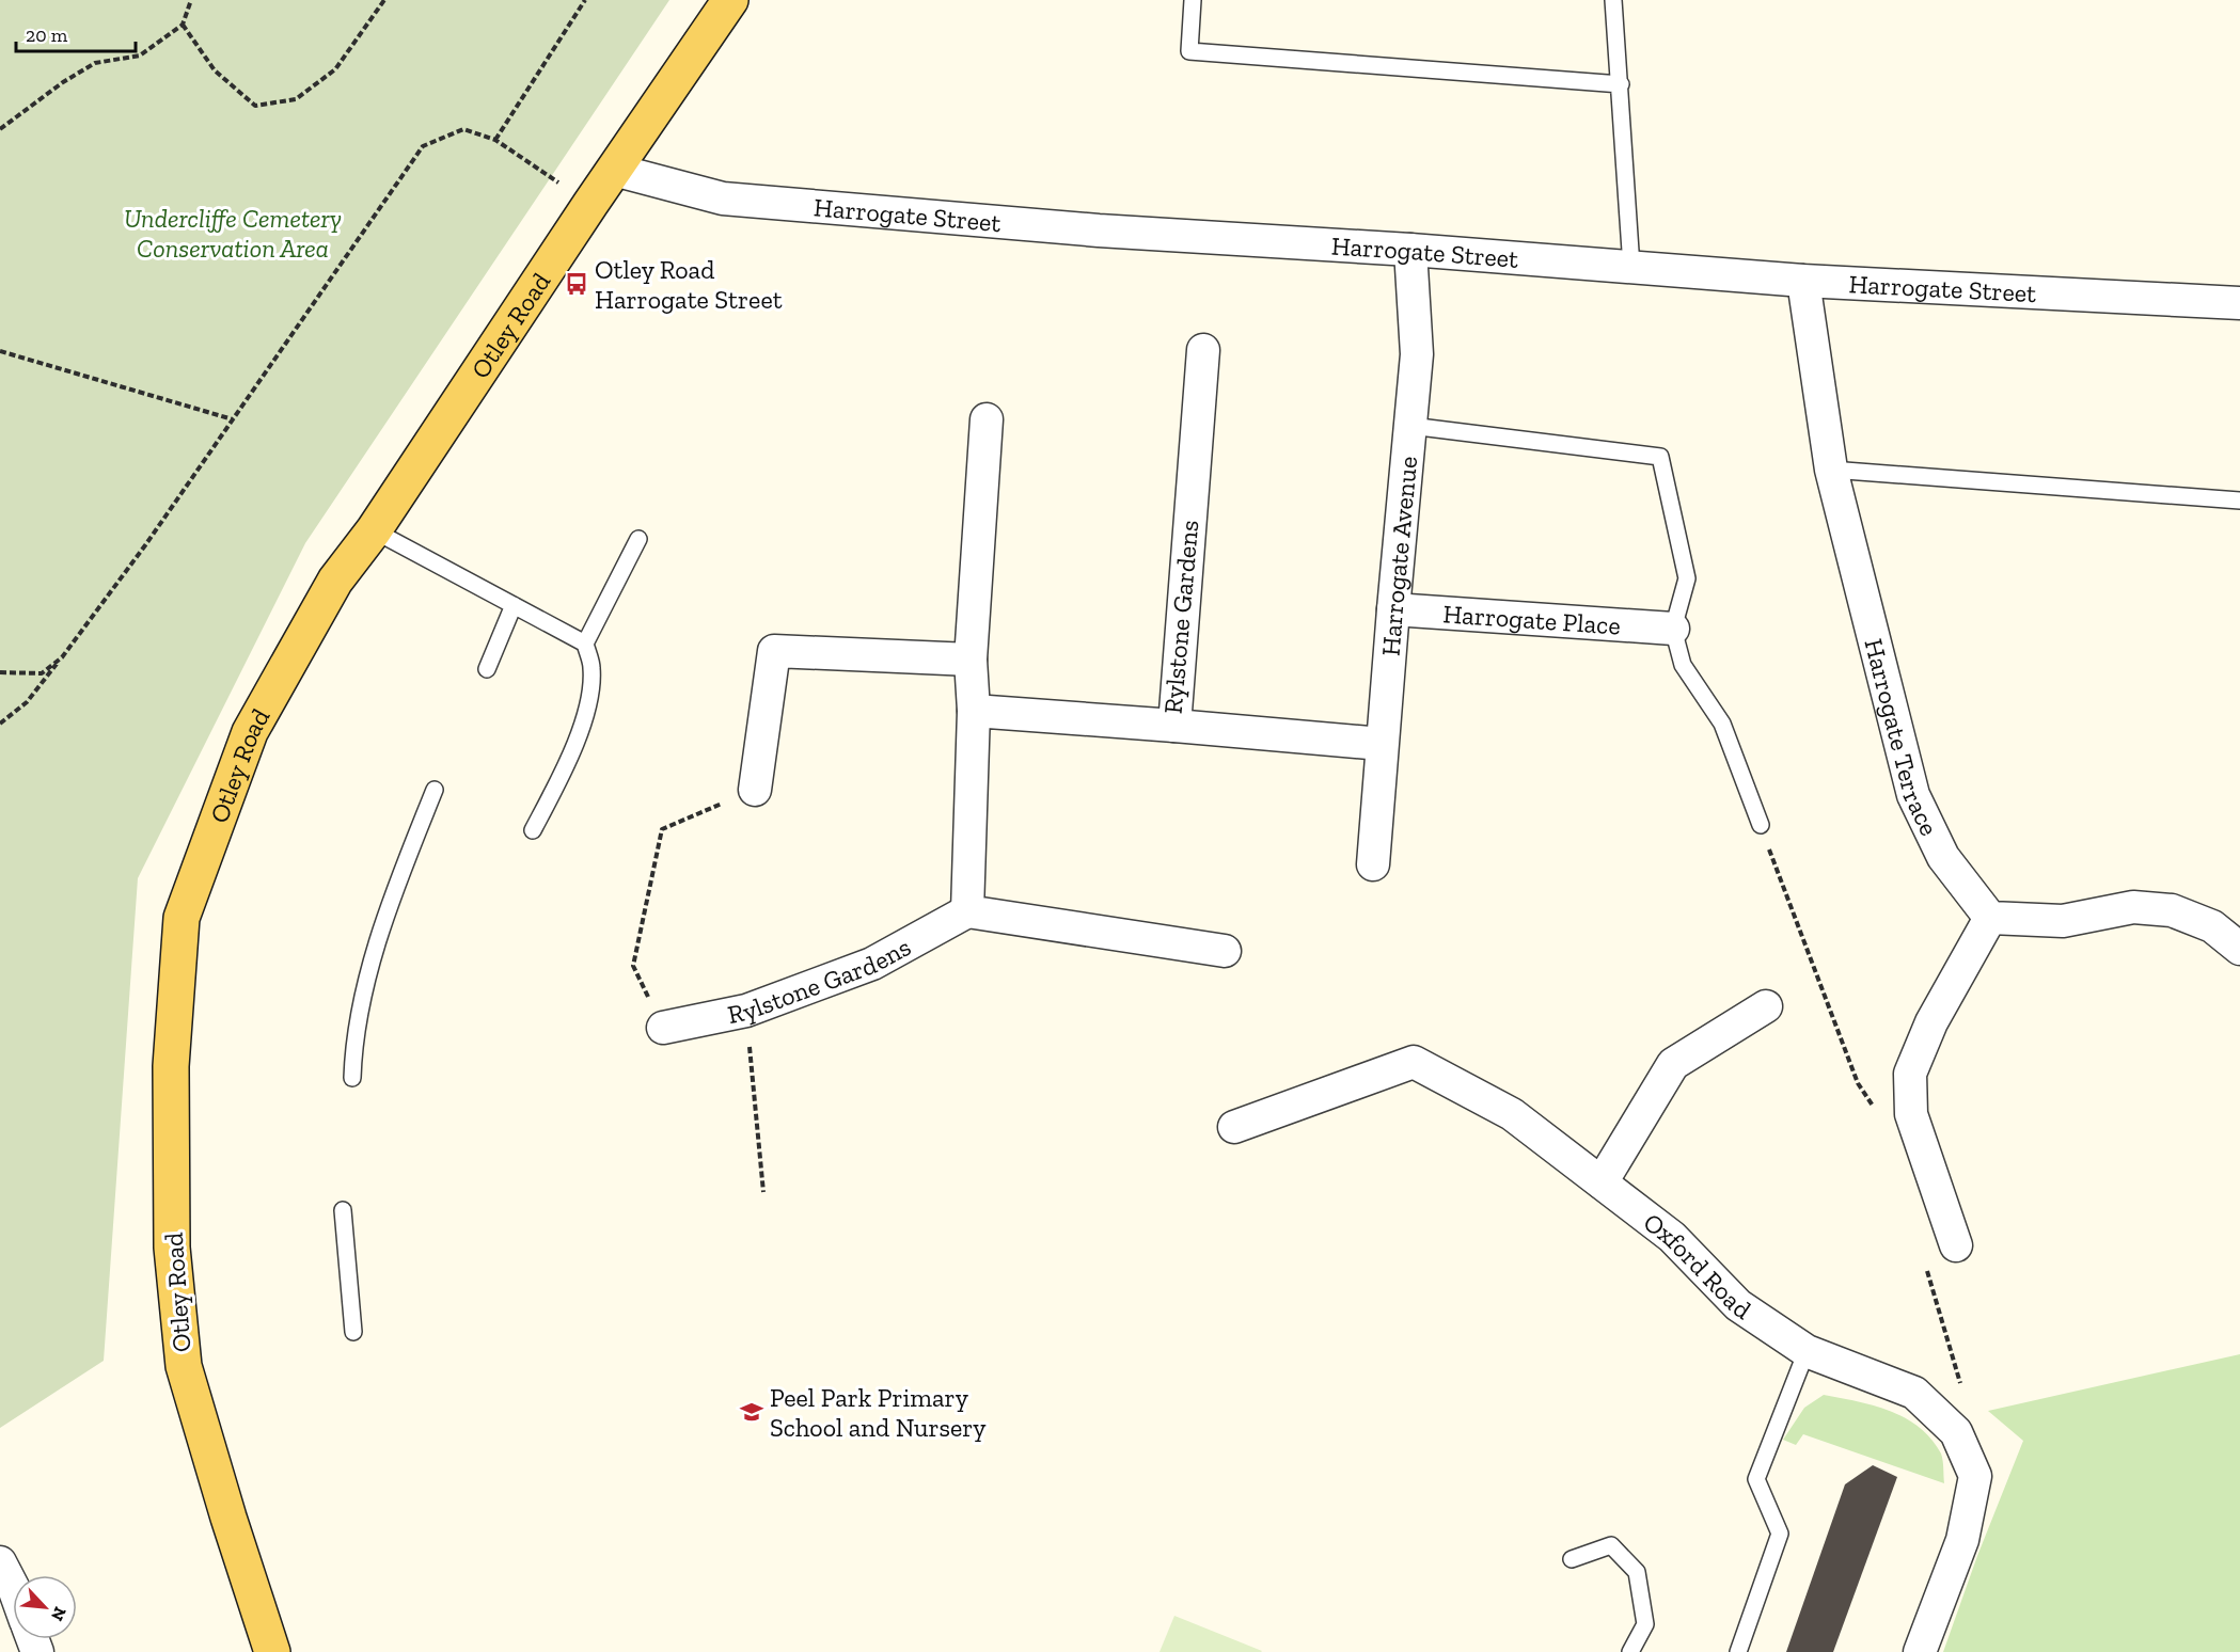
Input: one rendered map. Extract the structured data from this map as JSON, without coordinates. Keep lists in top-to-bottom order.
{
  "streets": {
    "main road": ["Otley Road"],
    "street": [
      "Harrogate Street",
      "Harrogate Avenue",
      "Rylstone Gardens",
      "Harrogate Place",
      "Harrogate Terrace",
      "Oxford Road"
    ]
  },
  "crossings": [
    ["Harrogate Street", "Otley Road"],
    ["Harrogate Street", "Harrogate Avenue"],
    ["Harrogate Street", "Harrogate Terrace"],
    ["Harrogate Avenue", "Harrogate Place"]
  ],
  "parks": ["Undercliffe Cemetery Conservation Area"],
  "places": {
    "bus stop": ["Otley Road Harrogate Street"],
    "school or university": ["Peel Park Primary School and Nursery"]
  },
  "scale_bar": "20 m",
  "north": "bottom right"
}
